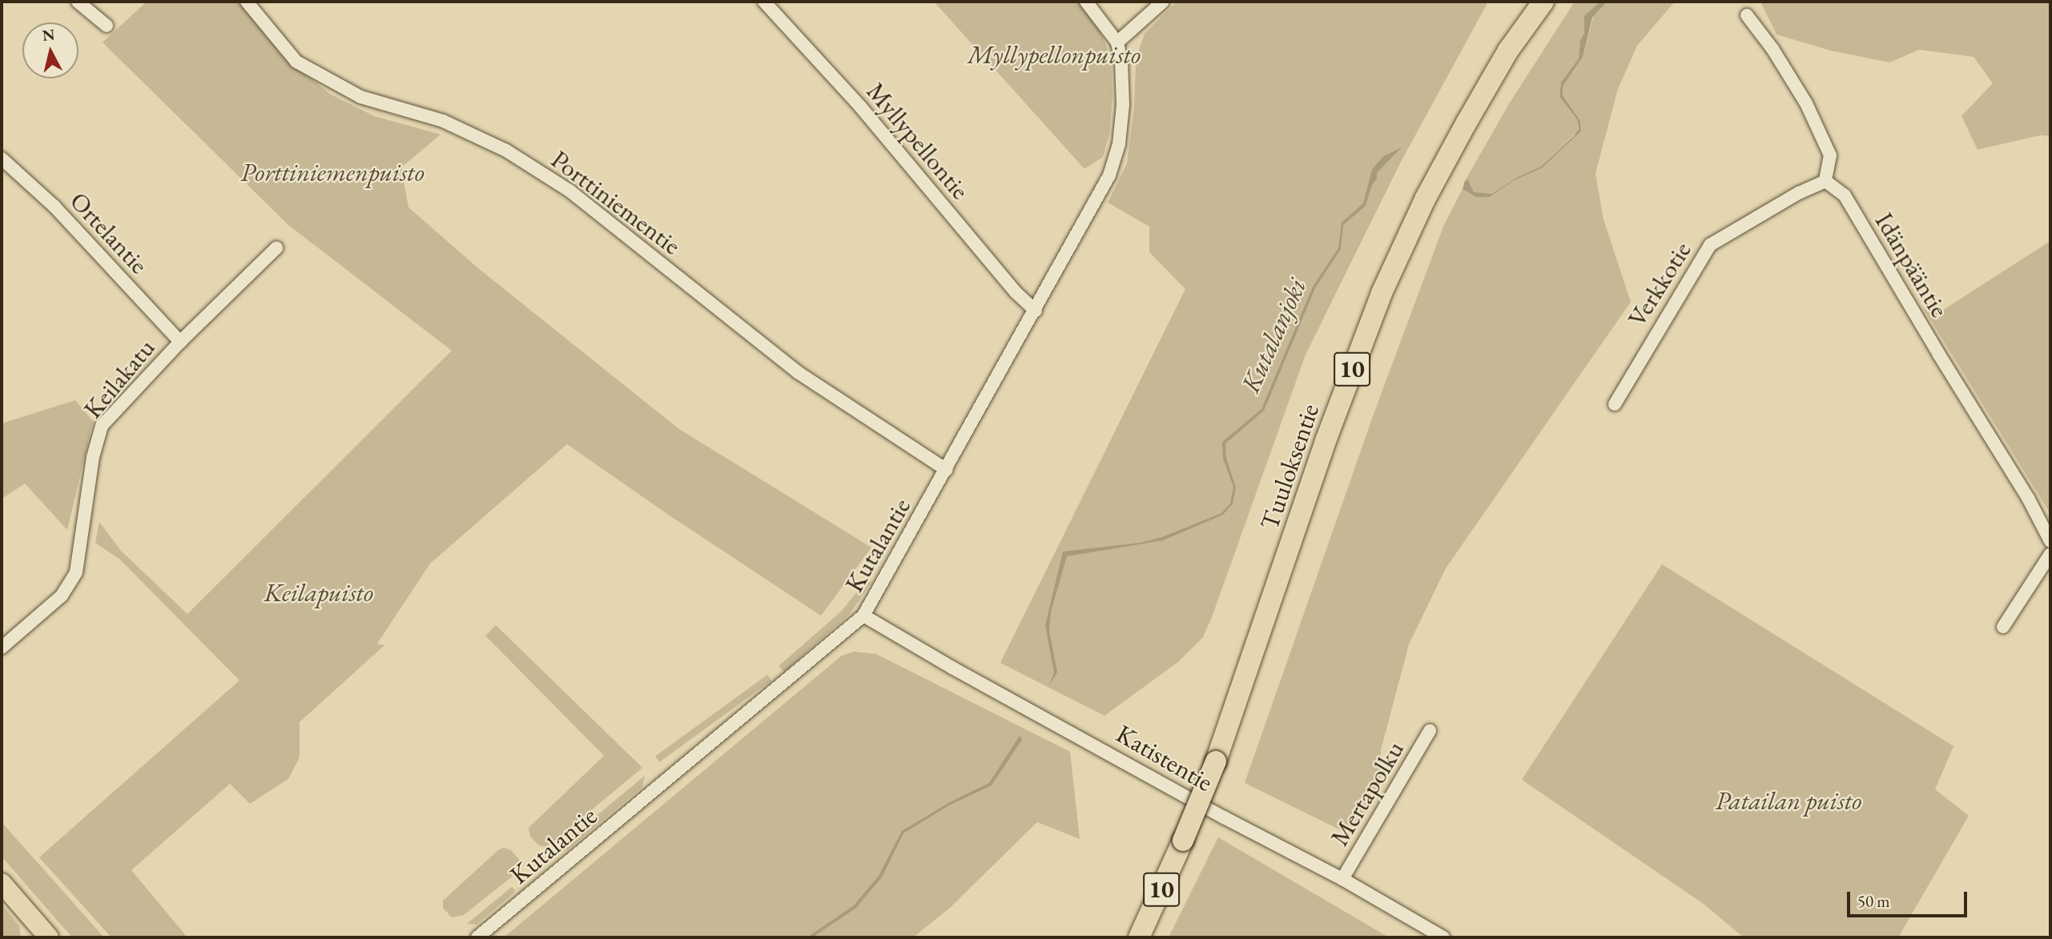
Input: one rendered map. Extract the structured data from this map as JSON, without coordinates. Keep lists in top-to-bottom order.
{
  "streets": {
    "highway": ["10", "Tuuloksentie"],
    "street": [
      "Myllypellontie",
      "Porttiniementie",
      "Ortelantie",
      "Idänpääntie",
      "Verkkotie",
      "Keilakatu",
      "Kutalantie",
      "Katistentie",
      "Mertapolku"
    ]
  },
  "crossings": [
    ["Myllypellontie", "Kutalantie"],
    ["Porttiniementie", "Kutalantie"],
    ["Ortelantie", "Keilakatu"],
    ["Idänpääntie", "Verkkotie"],
    ["Kutalantie", "Katistentie"],
    ["Katistentie", "Mertapolku"]
  ],
  "water": ["Kutalanjoki"],
  "parks": [
    "Myllypellonpuisto",
    "Porttiniemenpuisto",
    "Keilapuisto",
    "Patailan puisto"
  ],
  "scale_bar": "50 m",
  "north": "top"
}
